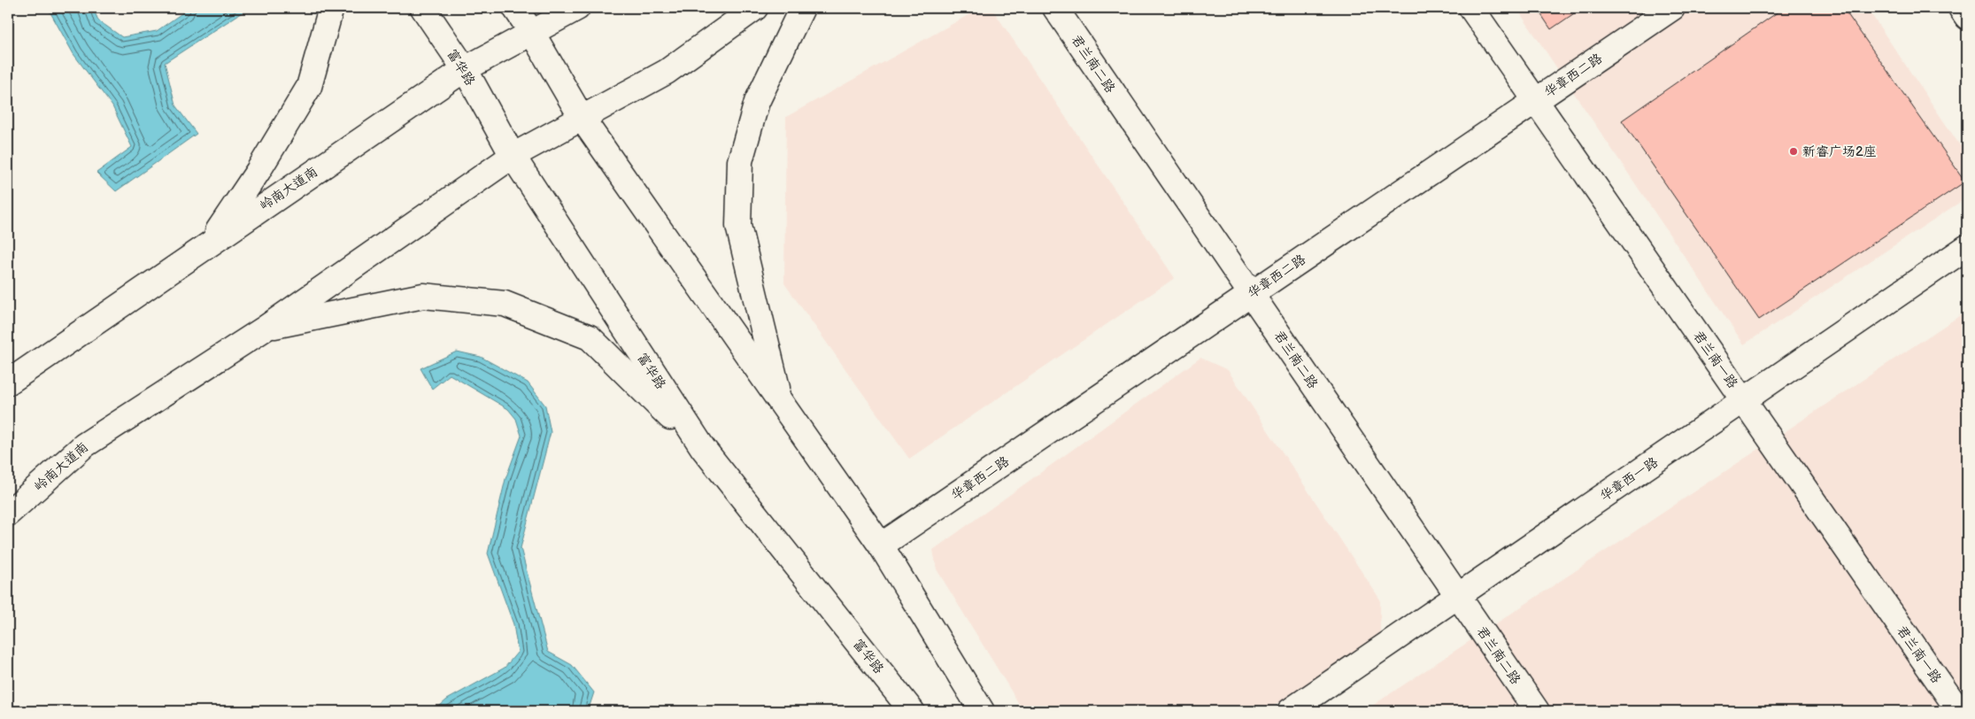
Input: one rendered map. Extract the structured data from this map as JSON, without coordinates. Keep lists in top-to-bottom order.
{
  "streets": {
    "main road": [
      "君兰南二路",
      "富华路",
      "华章西二路",
      "岭南大道南",
      "君兰南一路",
      "华章西一路"
    ]
  },
  "crossings": [
    ["君兰南二路", "华章西二路"],
    ["君兰南二路", "华章西一路"],
    ["富华路", "岭南大道南"],
    ["华章西二路", "君兰南一路"],
    ["君兰南一路", "华章西一路"]
  ],
  "places": ["新睿广场2座"]
}
